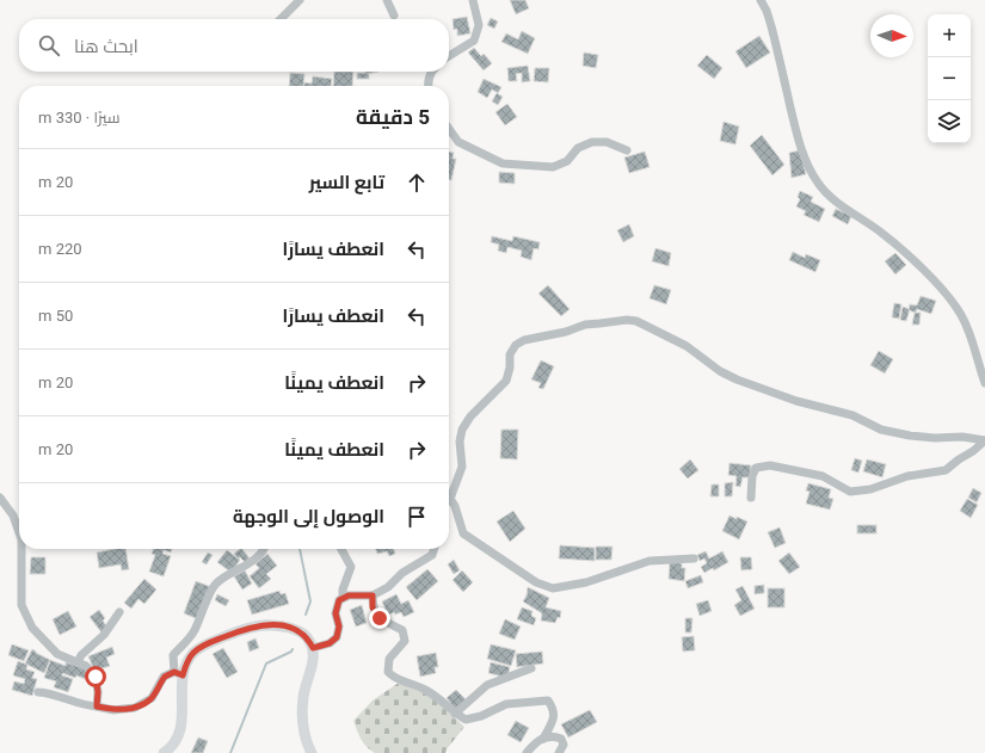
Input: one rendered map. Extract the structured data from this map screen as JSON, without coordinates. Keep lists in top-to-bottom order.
{
  "north": "right",
  "page": {
    "map_buttons": ["+", "−"],
    "search": "ابحث هنا",
    "heading": ["5 دقيقة", "سيرًا · 330 m"],
    "list": [
      ["تابع السير", "20 m"],
      ["انعطف يسارًا", "220 m"],
      ["انعطف يسارًا", "50 m"],
      ["انعطف يمينًا", "20 m"],
      ["انعطف يمينًا", "20 m"],
      "الوصول إلى الوجهة"
    ]
  }
}
